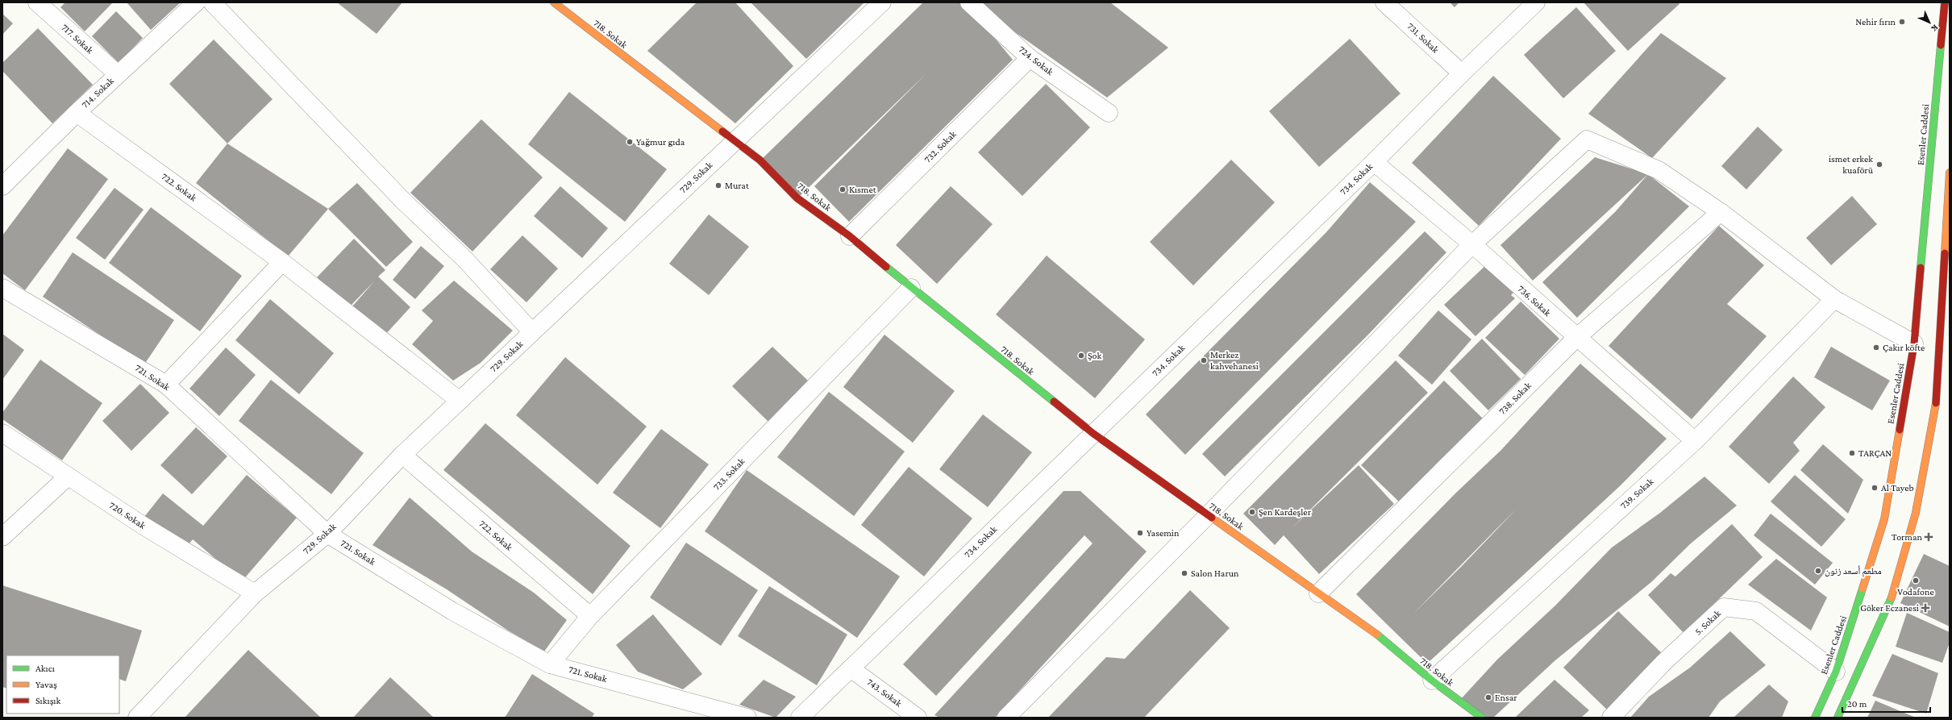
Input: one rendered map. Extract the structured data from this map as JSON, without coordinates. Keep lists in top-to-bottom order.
{
  "streets": {
    "main road": ["718. Sokak", "Esenler Caddesi"],
    "street": [
      "731. Sokak",
      "717. Sokak",
      "724. Sokak",
      "714. Sokak",
      "732. Sokak",
      "729. Sokak",
      "734. Sokak",
      "722. Sokak",
      "736. Sokak",
      "721. Sokak",
      "738. Sokak",
      "733. Sokak",
      "739. Sokak",
      "720. Sokak",
      "5. Sokak",
      "743. Sokak"
    ]
  },
  "crossings": [
    ["718. Sokak", "732. Sokak"],
    ["718. Sokak", "729. Sokak"],
    ["718. Sokak", "734. Sokak"],
    ["718. Sokak", "738. Sokak"],
    ["718. Sokak", "733. Sokak"],
    ["718. Sokak", "739. Sokak"],
    ["731. Sokak", "734. Sokak"],
    ["717. Sokak", "714. Sokak"],
    ["724. Sokak", "732. Sokak"],
    ["714. Sokak", "722. Sokak"],
    ["Esenler Caddesi", "5. Sokak"],
    ["729. Sokak", "722. Sokak"],
    ["729. Sokak", "721. Sokak"],
    ["729. Sokak", "720. Sokak"],
    ["734. Sokak", "736. Sokak"],
    ["734. Sokak", "743. Sokak"],
    ["722. Sokak", "733. Sokak"],
    ["736. Sokak", "738. Sokak"],
    ["736. Sokak", "739. Sokak"],
    ["721. Sokak", "733. Sokak"]
  ],
  "places": {
    "other": [
      "Nehir fırın",
      "Yağmur gıda",
      "ismet erkek kuaförü",
      "Murat",
      "Kısmet",
      "Çakır köfte",
      "Şok",
      "Merkez kahvehanesi",
      "TARÇAN",
      "Al Tayeb",
      "Şen Kardeşler",
      "Yasemin",
      "مطعم أسعد زنون",
      "Salon Harun",
      "Vodafone",
      "Ensar"
    ],
    "health": ["Torman", "Göker Eczanesi"]
  },
  "legend": ["Akıcı", "Yavaş", "Sıkışık"],
  "scale_bar": "20 m",
  "north": "bottom right"
}
